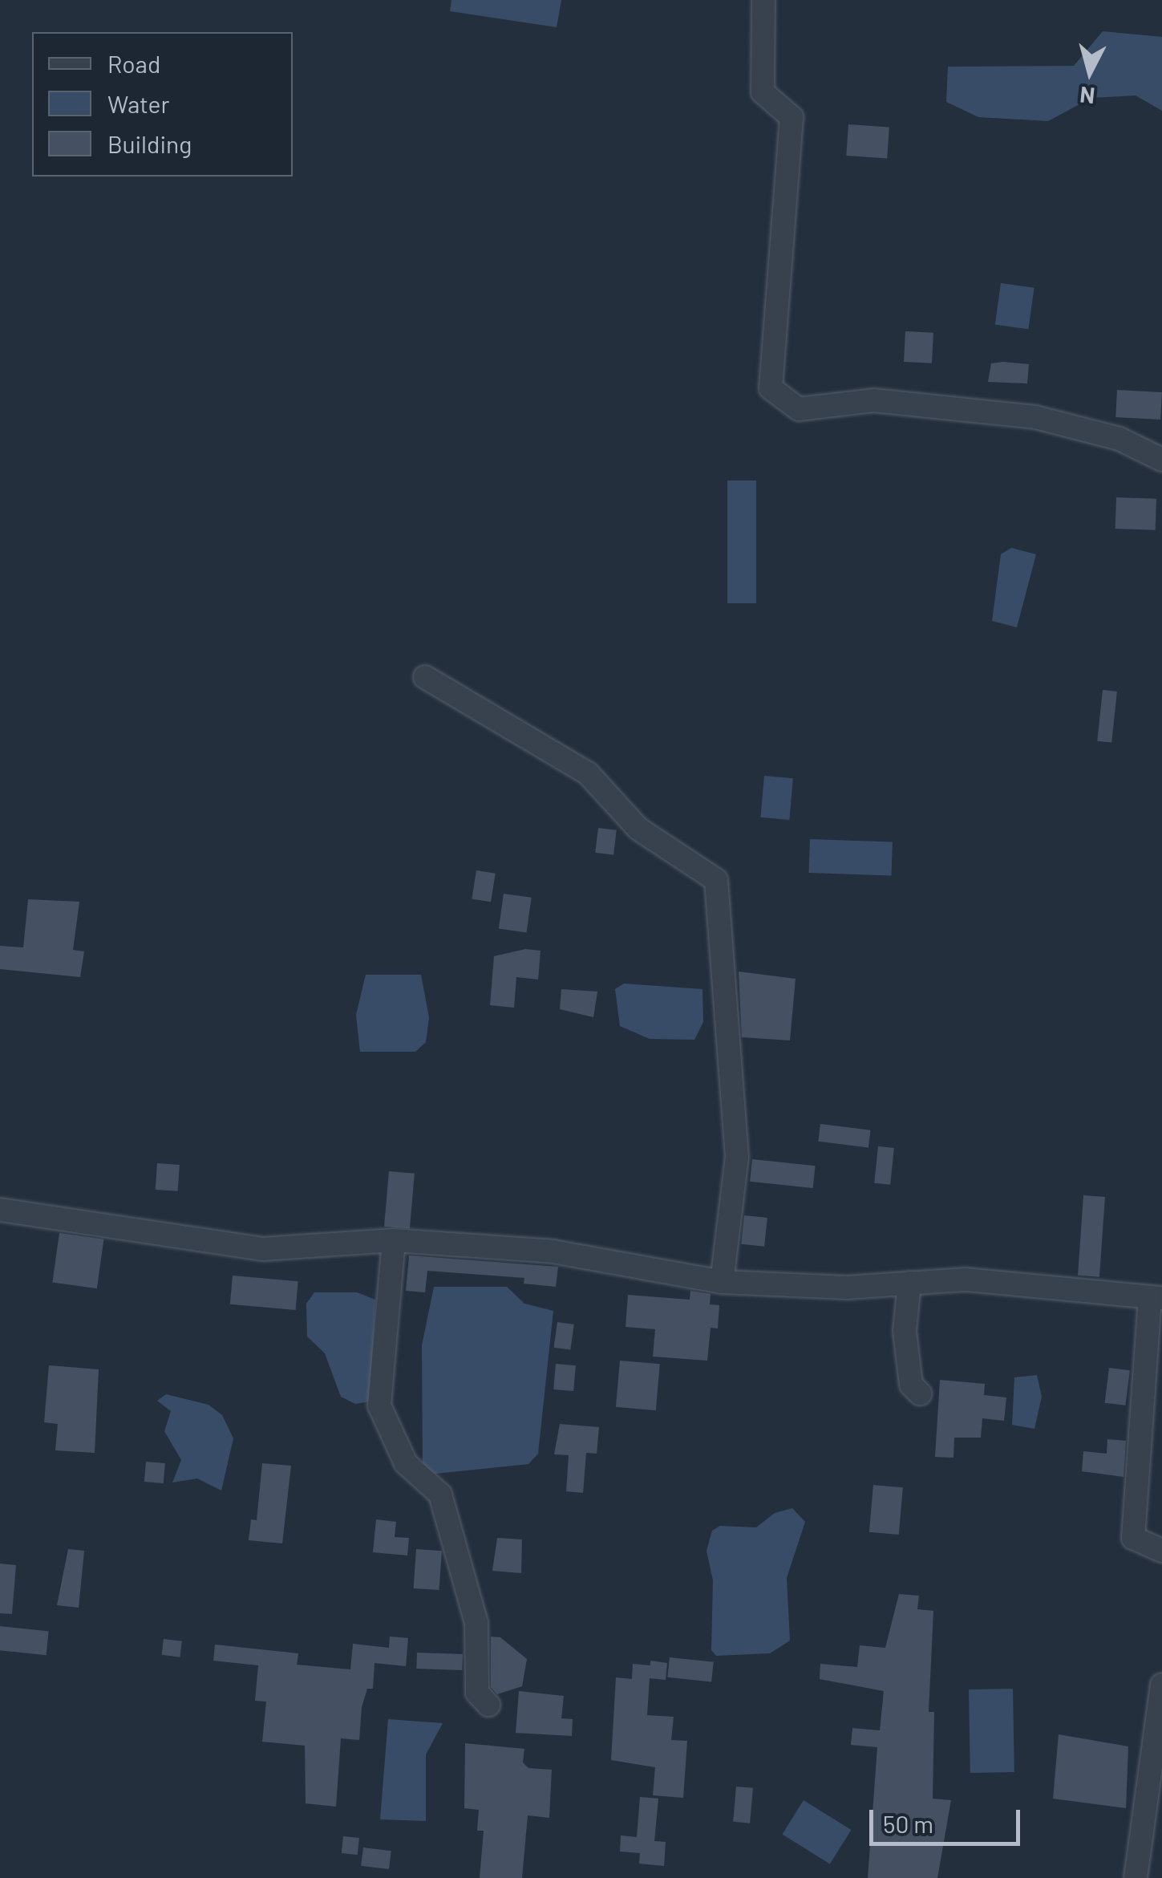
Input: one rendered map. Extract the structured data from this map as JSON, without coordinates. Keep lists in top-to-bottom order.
{
  "legend": ["Road", "Water", "Building"],
  "scale_bar": "50 m",
  "north": "bottom"
}
